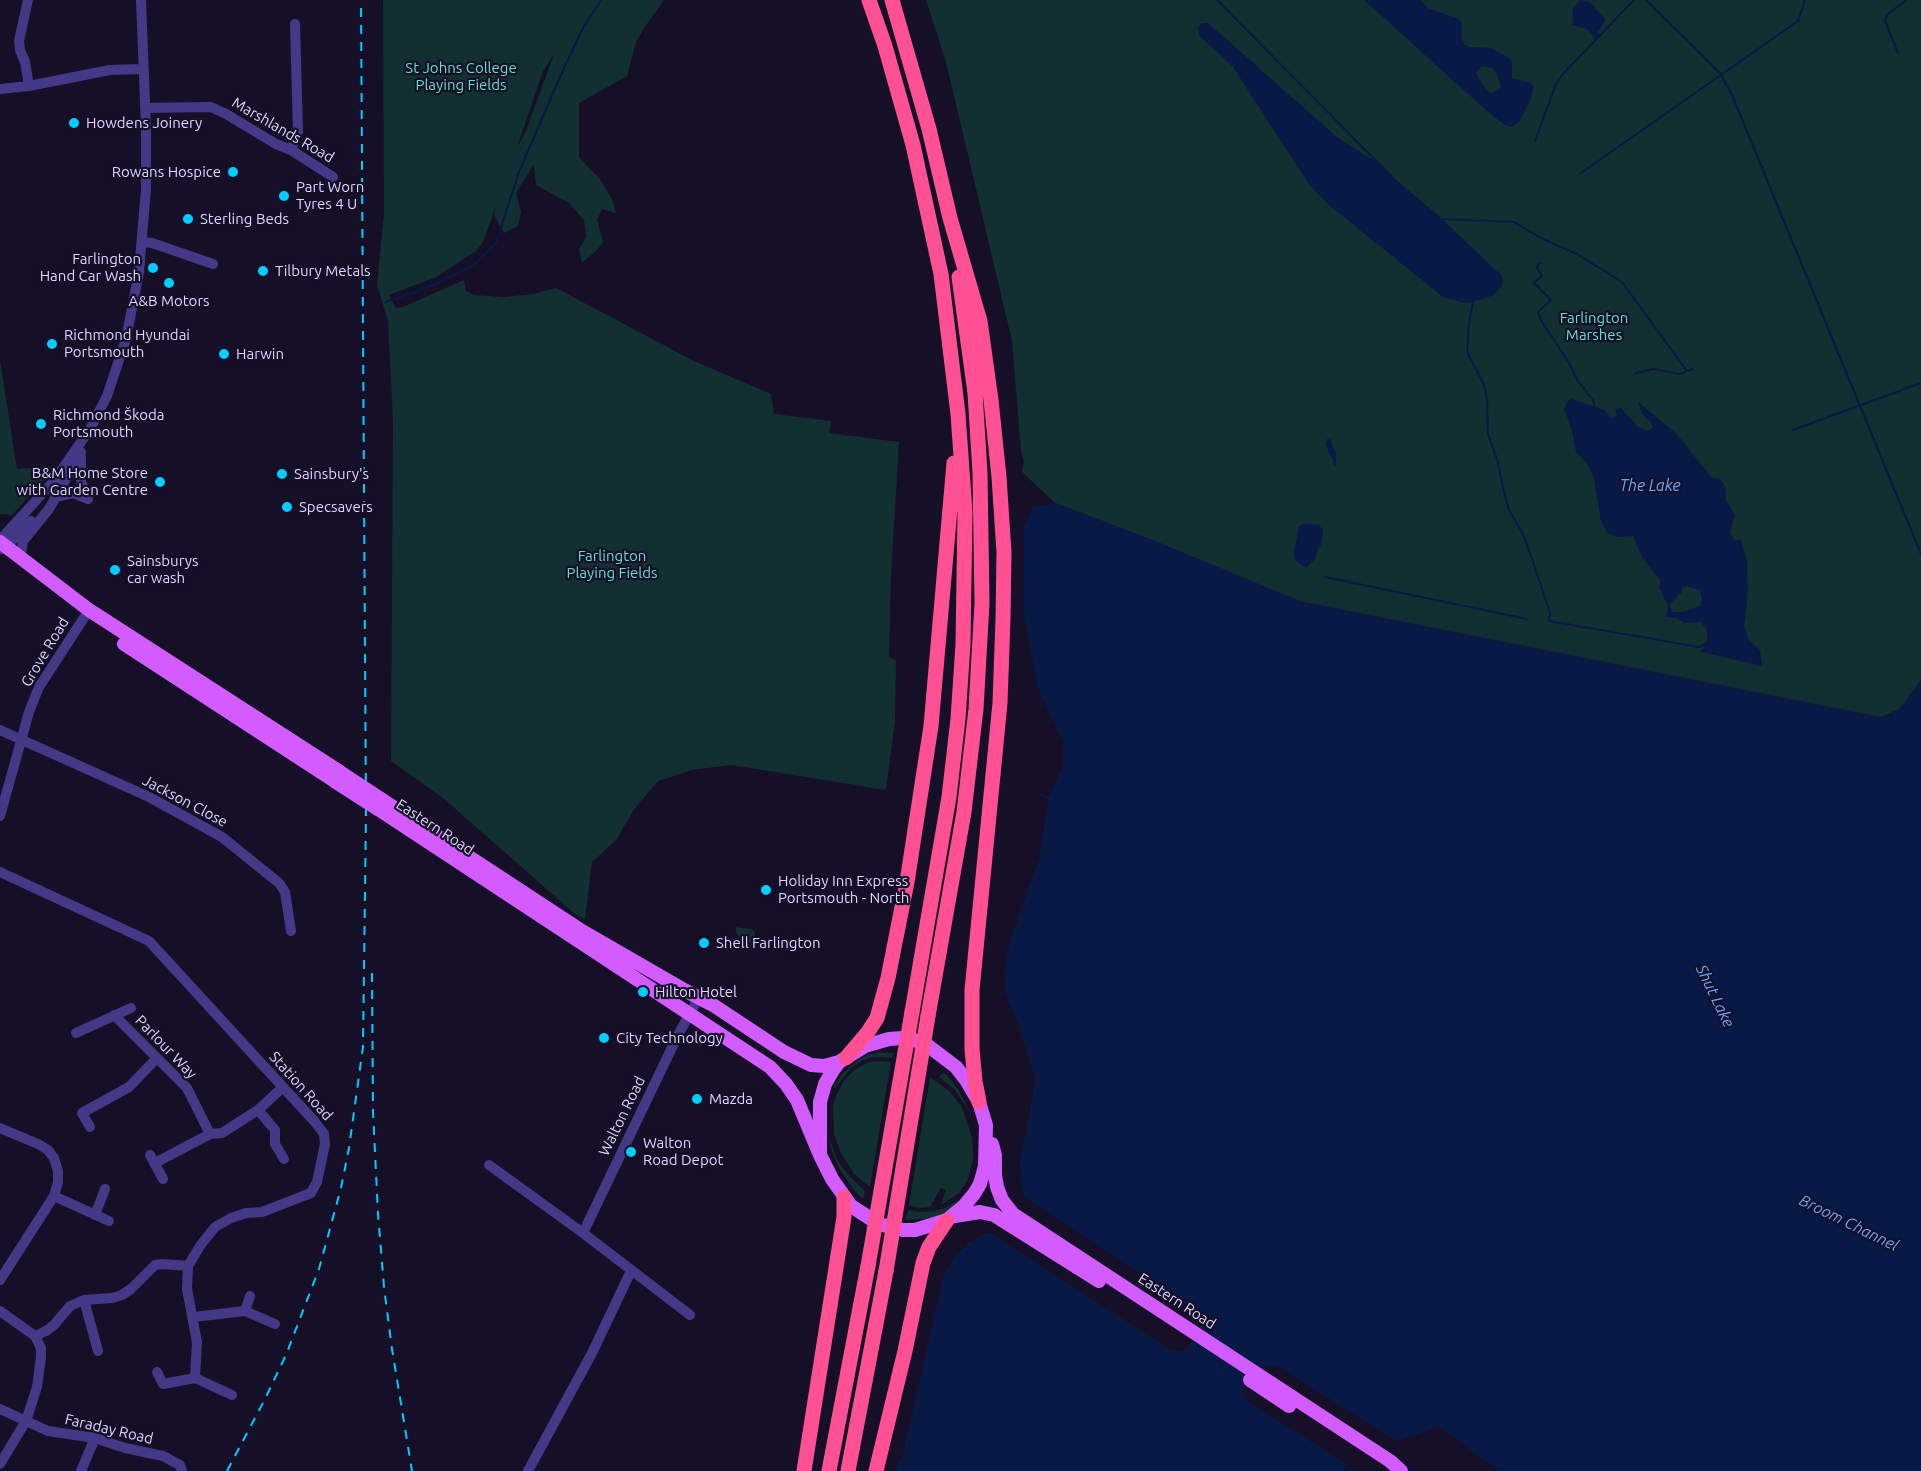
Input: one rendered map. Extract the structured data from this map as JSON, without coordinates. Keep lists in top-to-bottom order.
{
  "streets": {
    "main road": ["Eastern Road"],
    "street": [
      "Marshlands Road",
      "Grove Road",
      "Jackson Close",
      "Parlour Way",
      "Station Road",
      "Walton Road",
      "Faraday Road"
    ]
  },
  "crossings": [
    ["Grove Road", "Jackson Close"],
    ["Grove Road", "Eastern Road"],
    ["Eastern Road", "Walton Road"]
  ],
  "water": ["The Lake", "Shut Lake", "Broom Channel"],
  "parks": ["St Johns College Playing Fields", "Farlington Marshes", "Farlington Playing Fields"],
  "places": [
    "Howdens Joinery",
    "Rowans Hospice",
    "Part Worn Tyres 4 U",
    "Sterling Beds",
    "Farlington Hand Car Wash",
    "Tilbury Metals",
    "A&B Motors",
    "Richmond Hyundai Portsmouth",
    "Harwin",
    "Richmond Škoda Portsmouth",
    "Sainsbury's",
    "B&M Home Store with Garden Centre",
    "Specsavers",
    "Sainsburys car wash",
    "Holiday Inn Express Portsmouth - North",
    "Shell Farlington",
    "Hilton Hotel",
    "City Technology",
    "Mazda",
    "Walton Road Depot"
  ]
}
